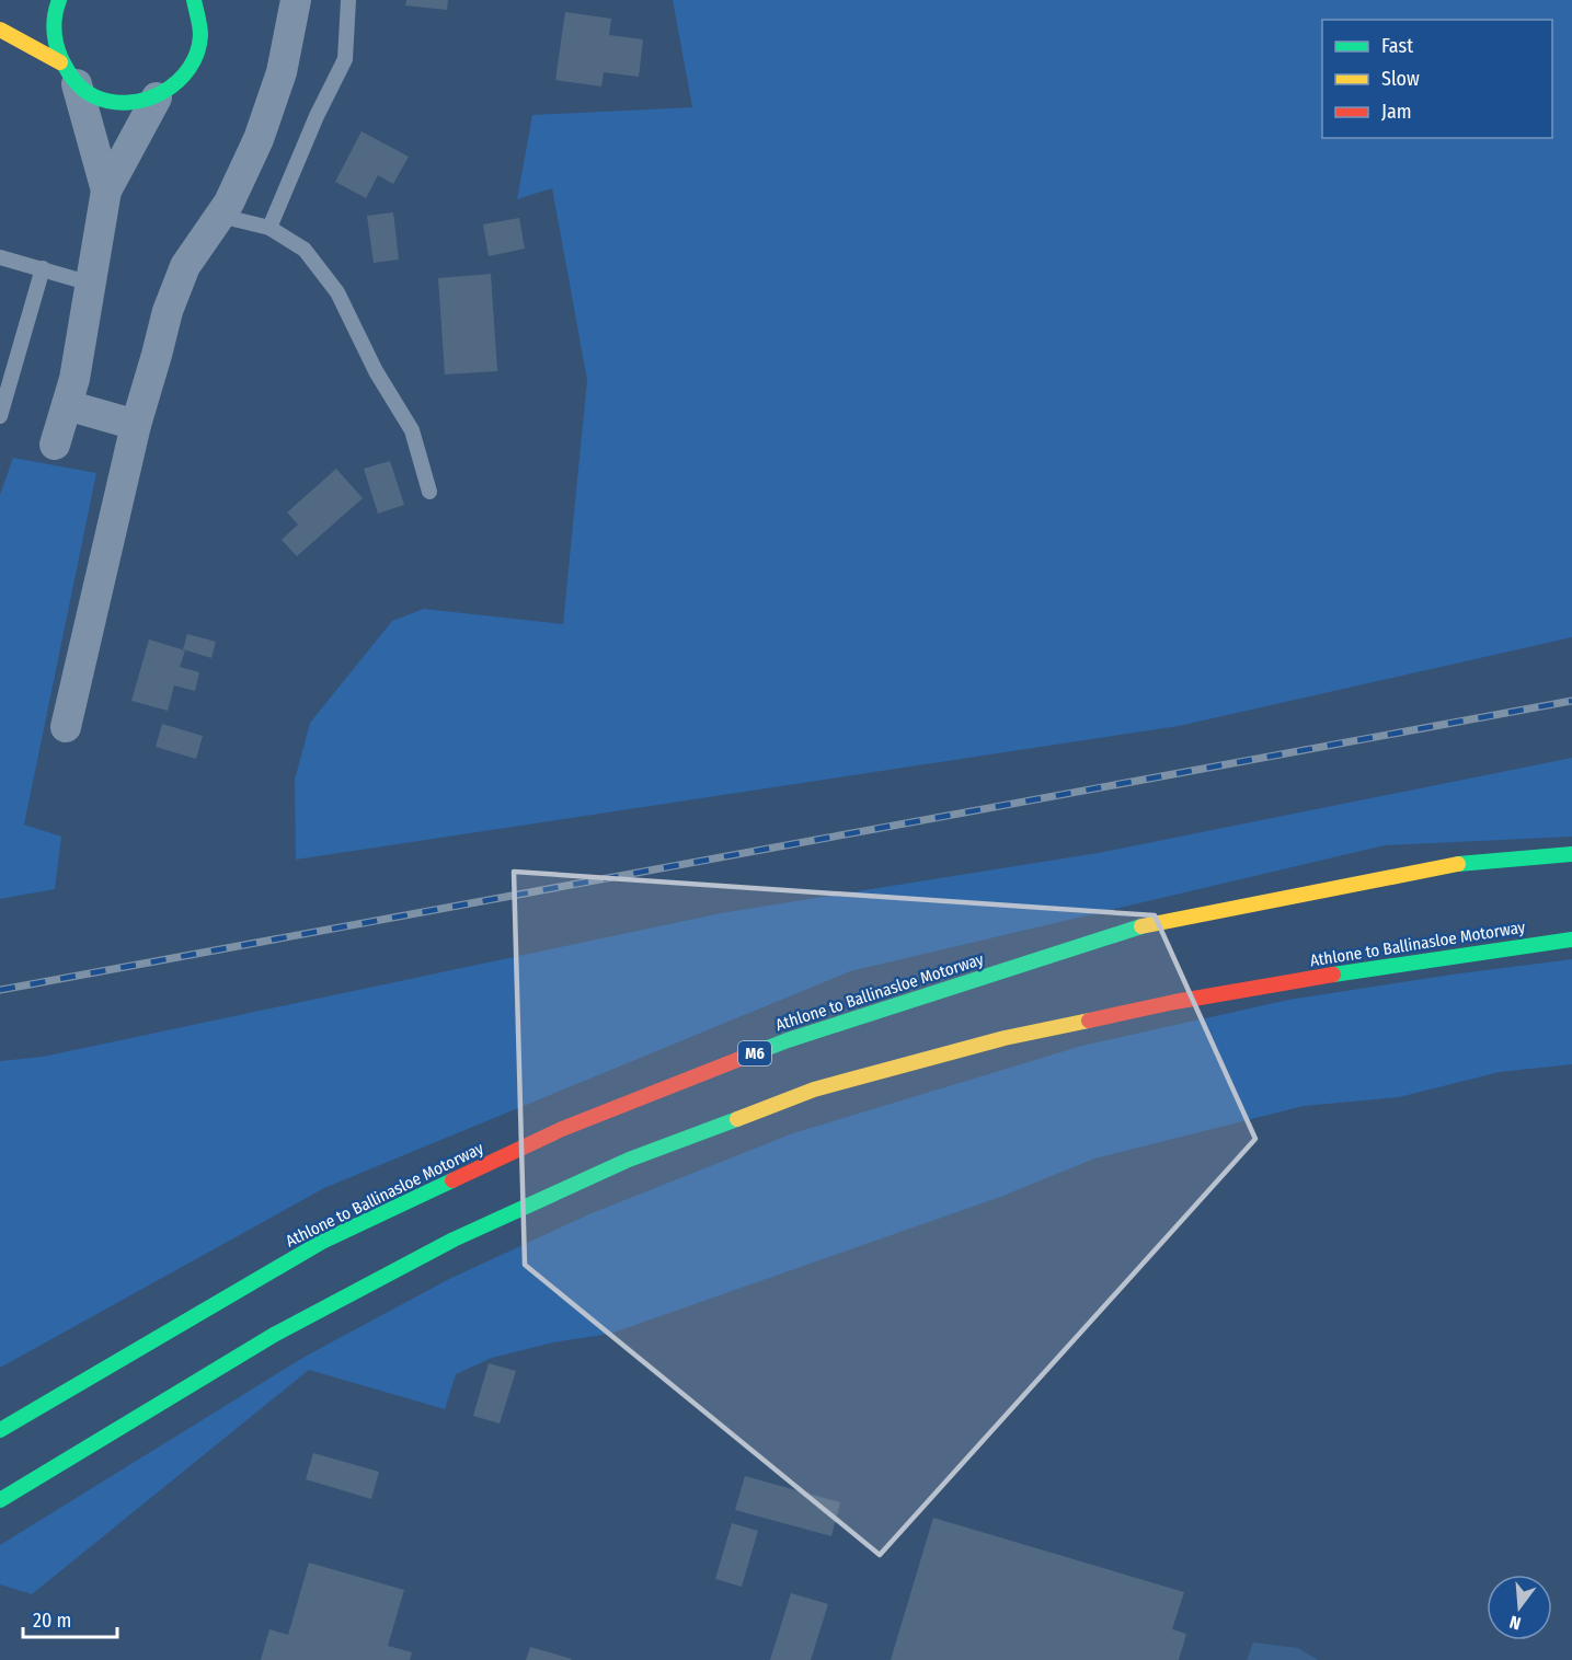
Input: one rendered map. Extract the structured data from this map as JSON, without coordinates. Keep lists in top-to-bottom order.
{
  "streets": {
    "main road": ["Athlone to Ballinasloe Motorway", "M6"]
  },
  "legend": ["Fast", "Slow", "Jam"],
  "scale_bar": "20 m",
  "north": "bottom"
}
